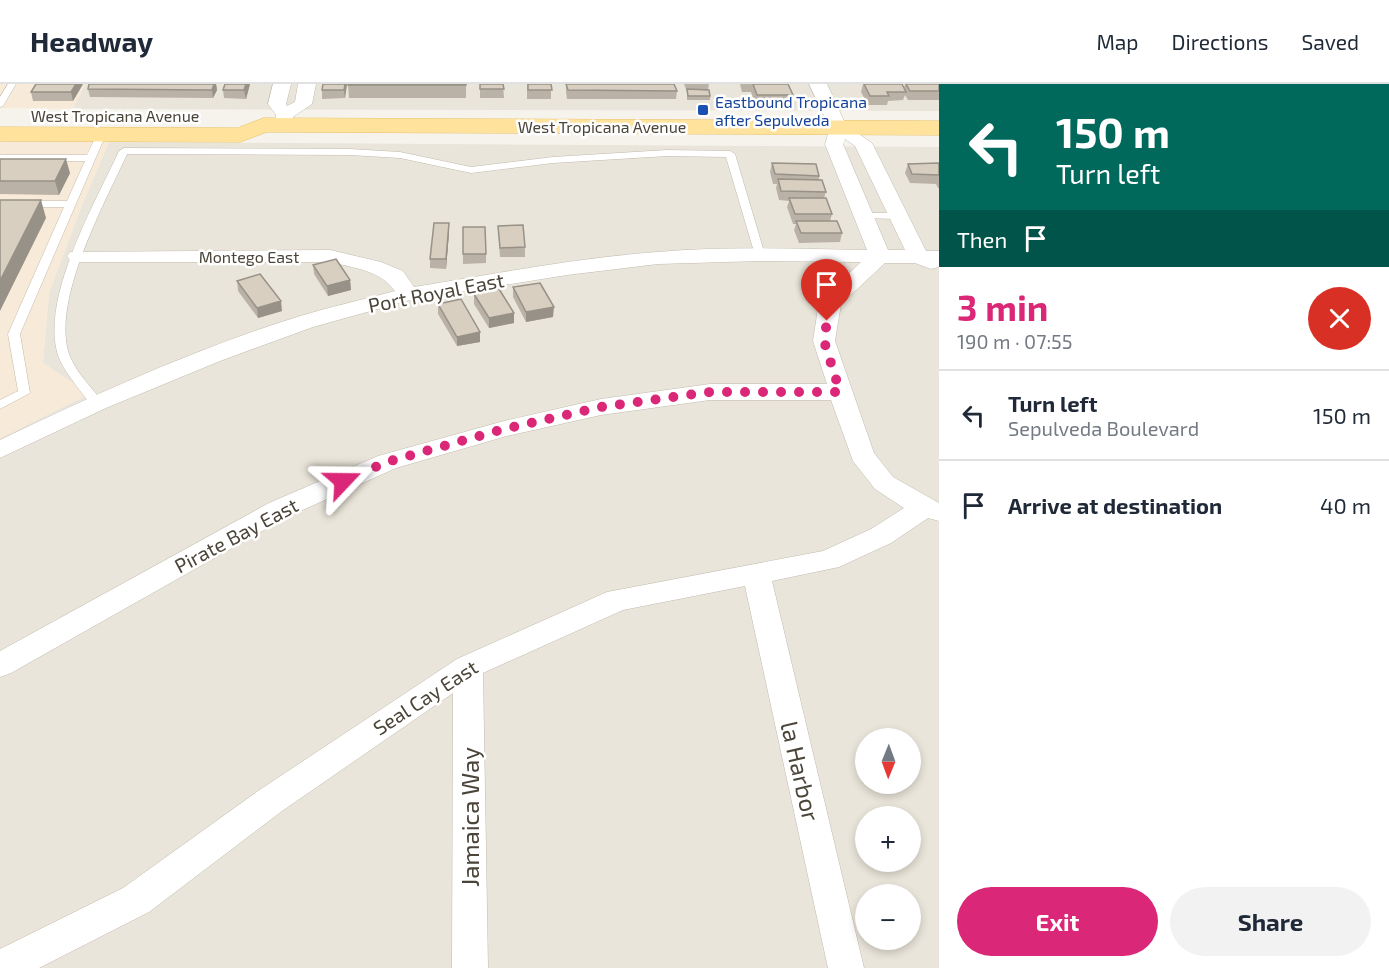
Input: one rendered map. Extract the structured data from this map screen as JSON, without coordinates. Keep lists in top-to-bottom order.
{
  "streets": {
    "main road": ["West Tropicana Avenue"],
    "street": [
      "Montego East",
      "Port Royal East",
      "Pirate Bay East",
      "Seal Cay East",
      "la Harbor",
      "Jamaica Way"
    ]
  },
  "crossings": [
    ["Montego East", "Port Royal East"],
    ["Seal Cay East", "la Harbor"],
    ["Seal Cay East", "Jamaica Way"]
  ],
  "places": {
    "transit": ["Eastbound Tropicana after Sepulveda"]
  },
  "north": "bottom",
  "page": {
    "header": "Headway",
    "nav": ["Map", "Directions", "Saved"],
    "turn": ["150 m", "Turn left"],
    "then": "Then",
    "heading": ["3 min", "190 m · 07:55"],
    "list": [
      {
        "name": "Turn left",
        "note": "Sepulveda Boulevard",
        "value": "150 m"
      },
      {
        "name": "Arrive at destination",
        "value": "40 m"
      }
    ],
    "map_buttons": ["+", "−"],
    "buttons": ["Exit", "Share"]
  }
}
